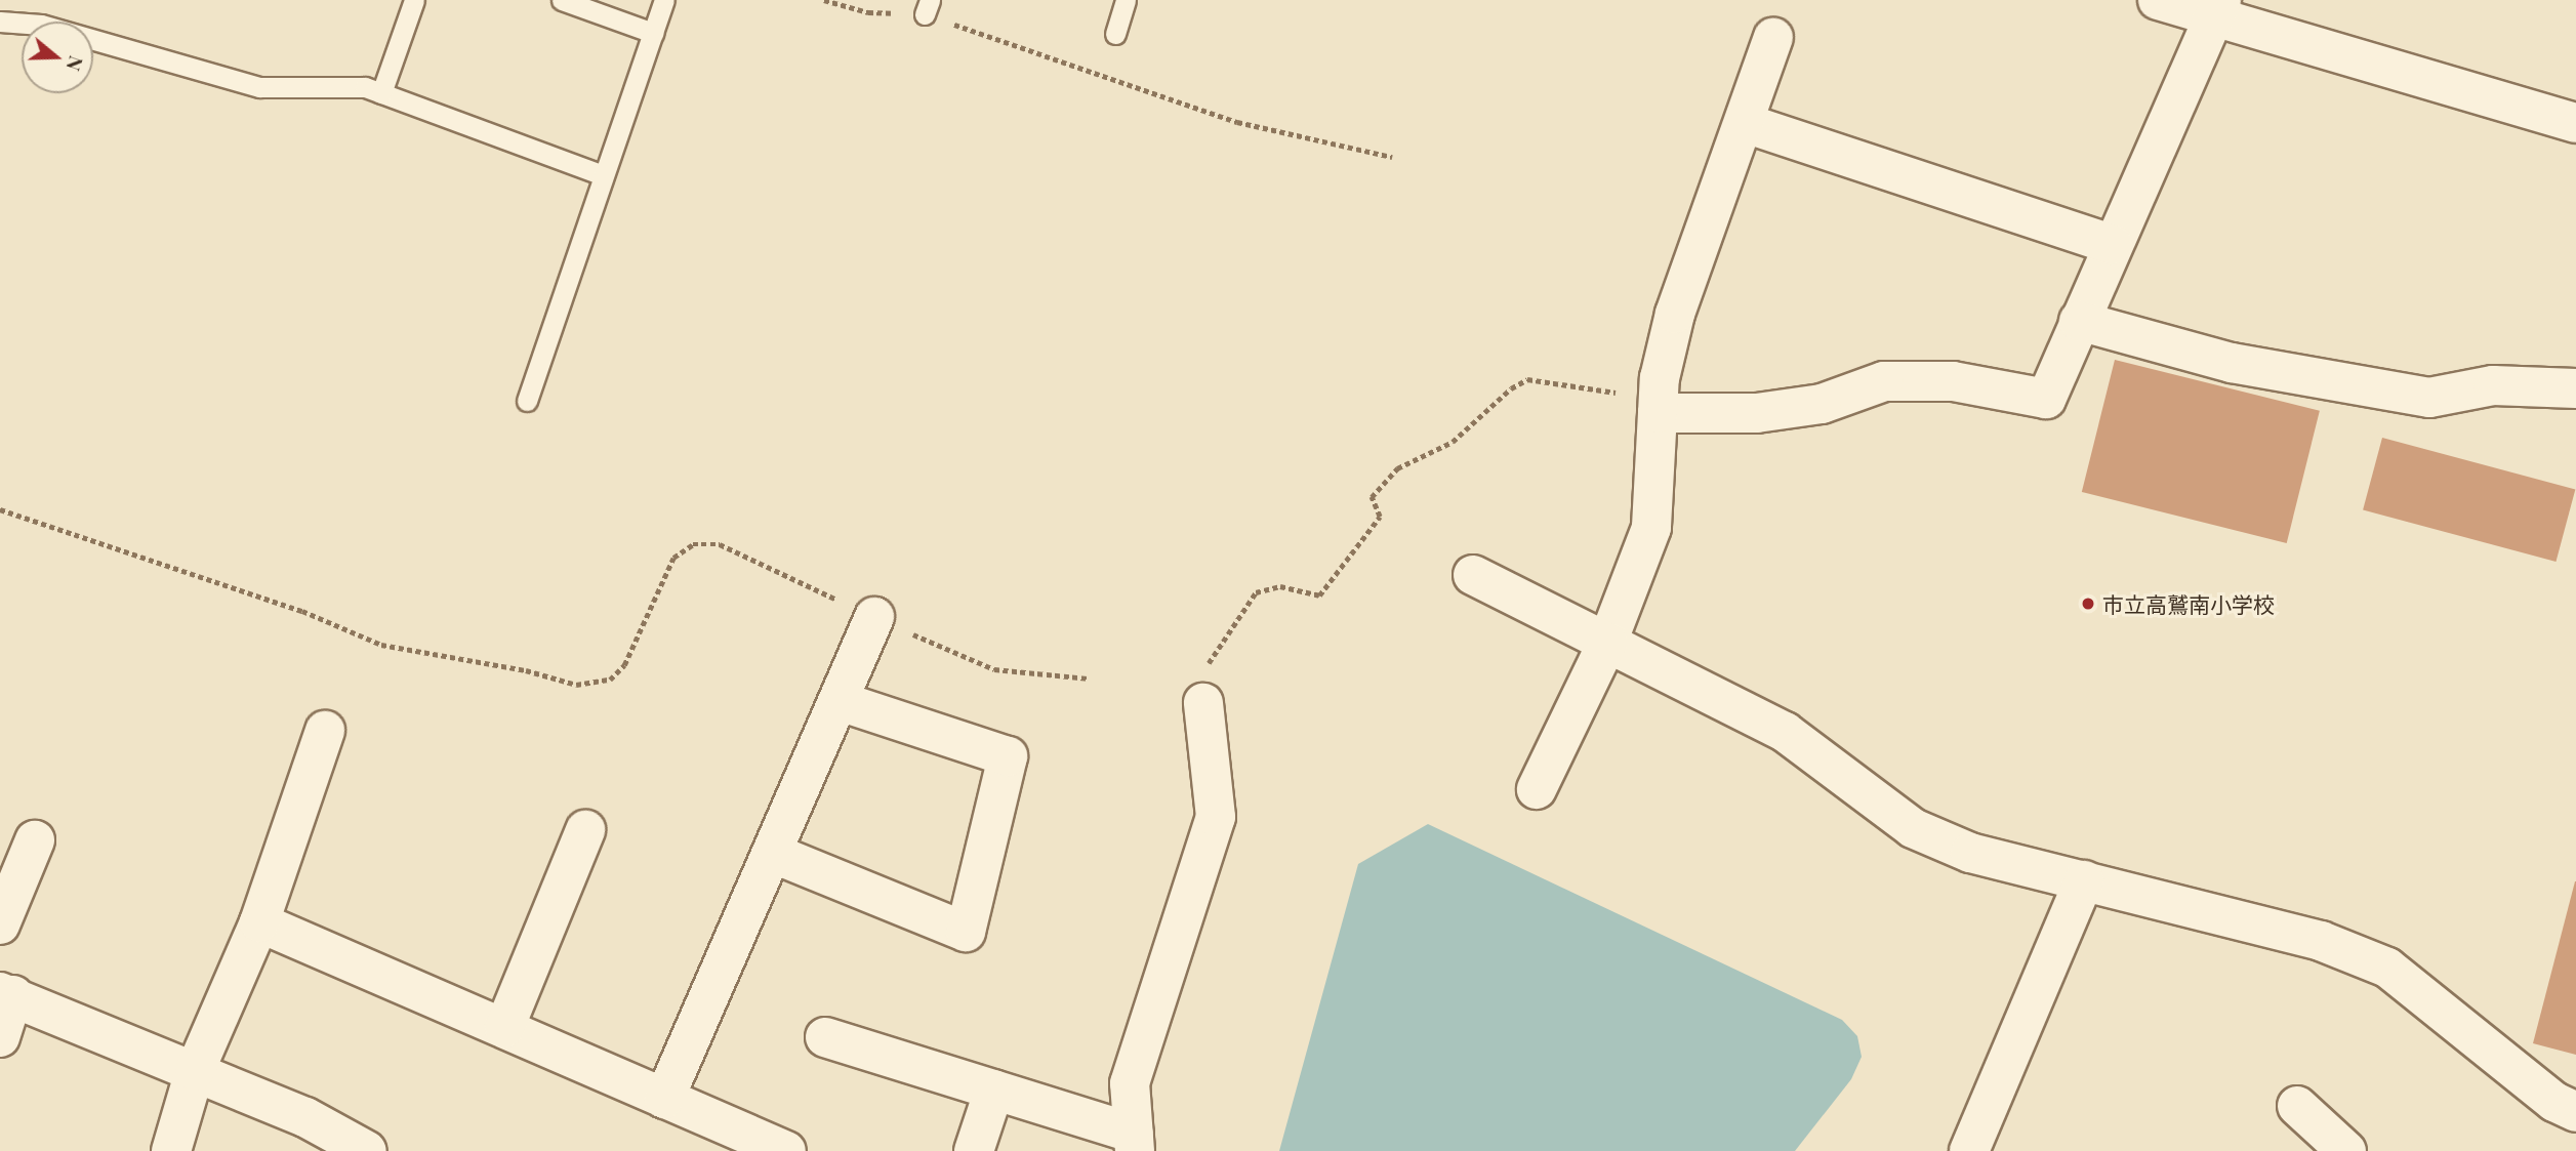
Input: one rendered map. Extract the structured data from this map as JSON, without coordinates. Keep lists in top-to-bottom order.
{
  "places": ["市立高鷲南小学校"],
  "north": "right"
}
